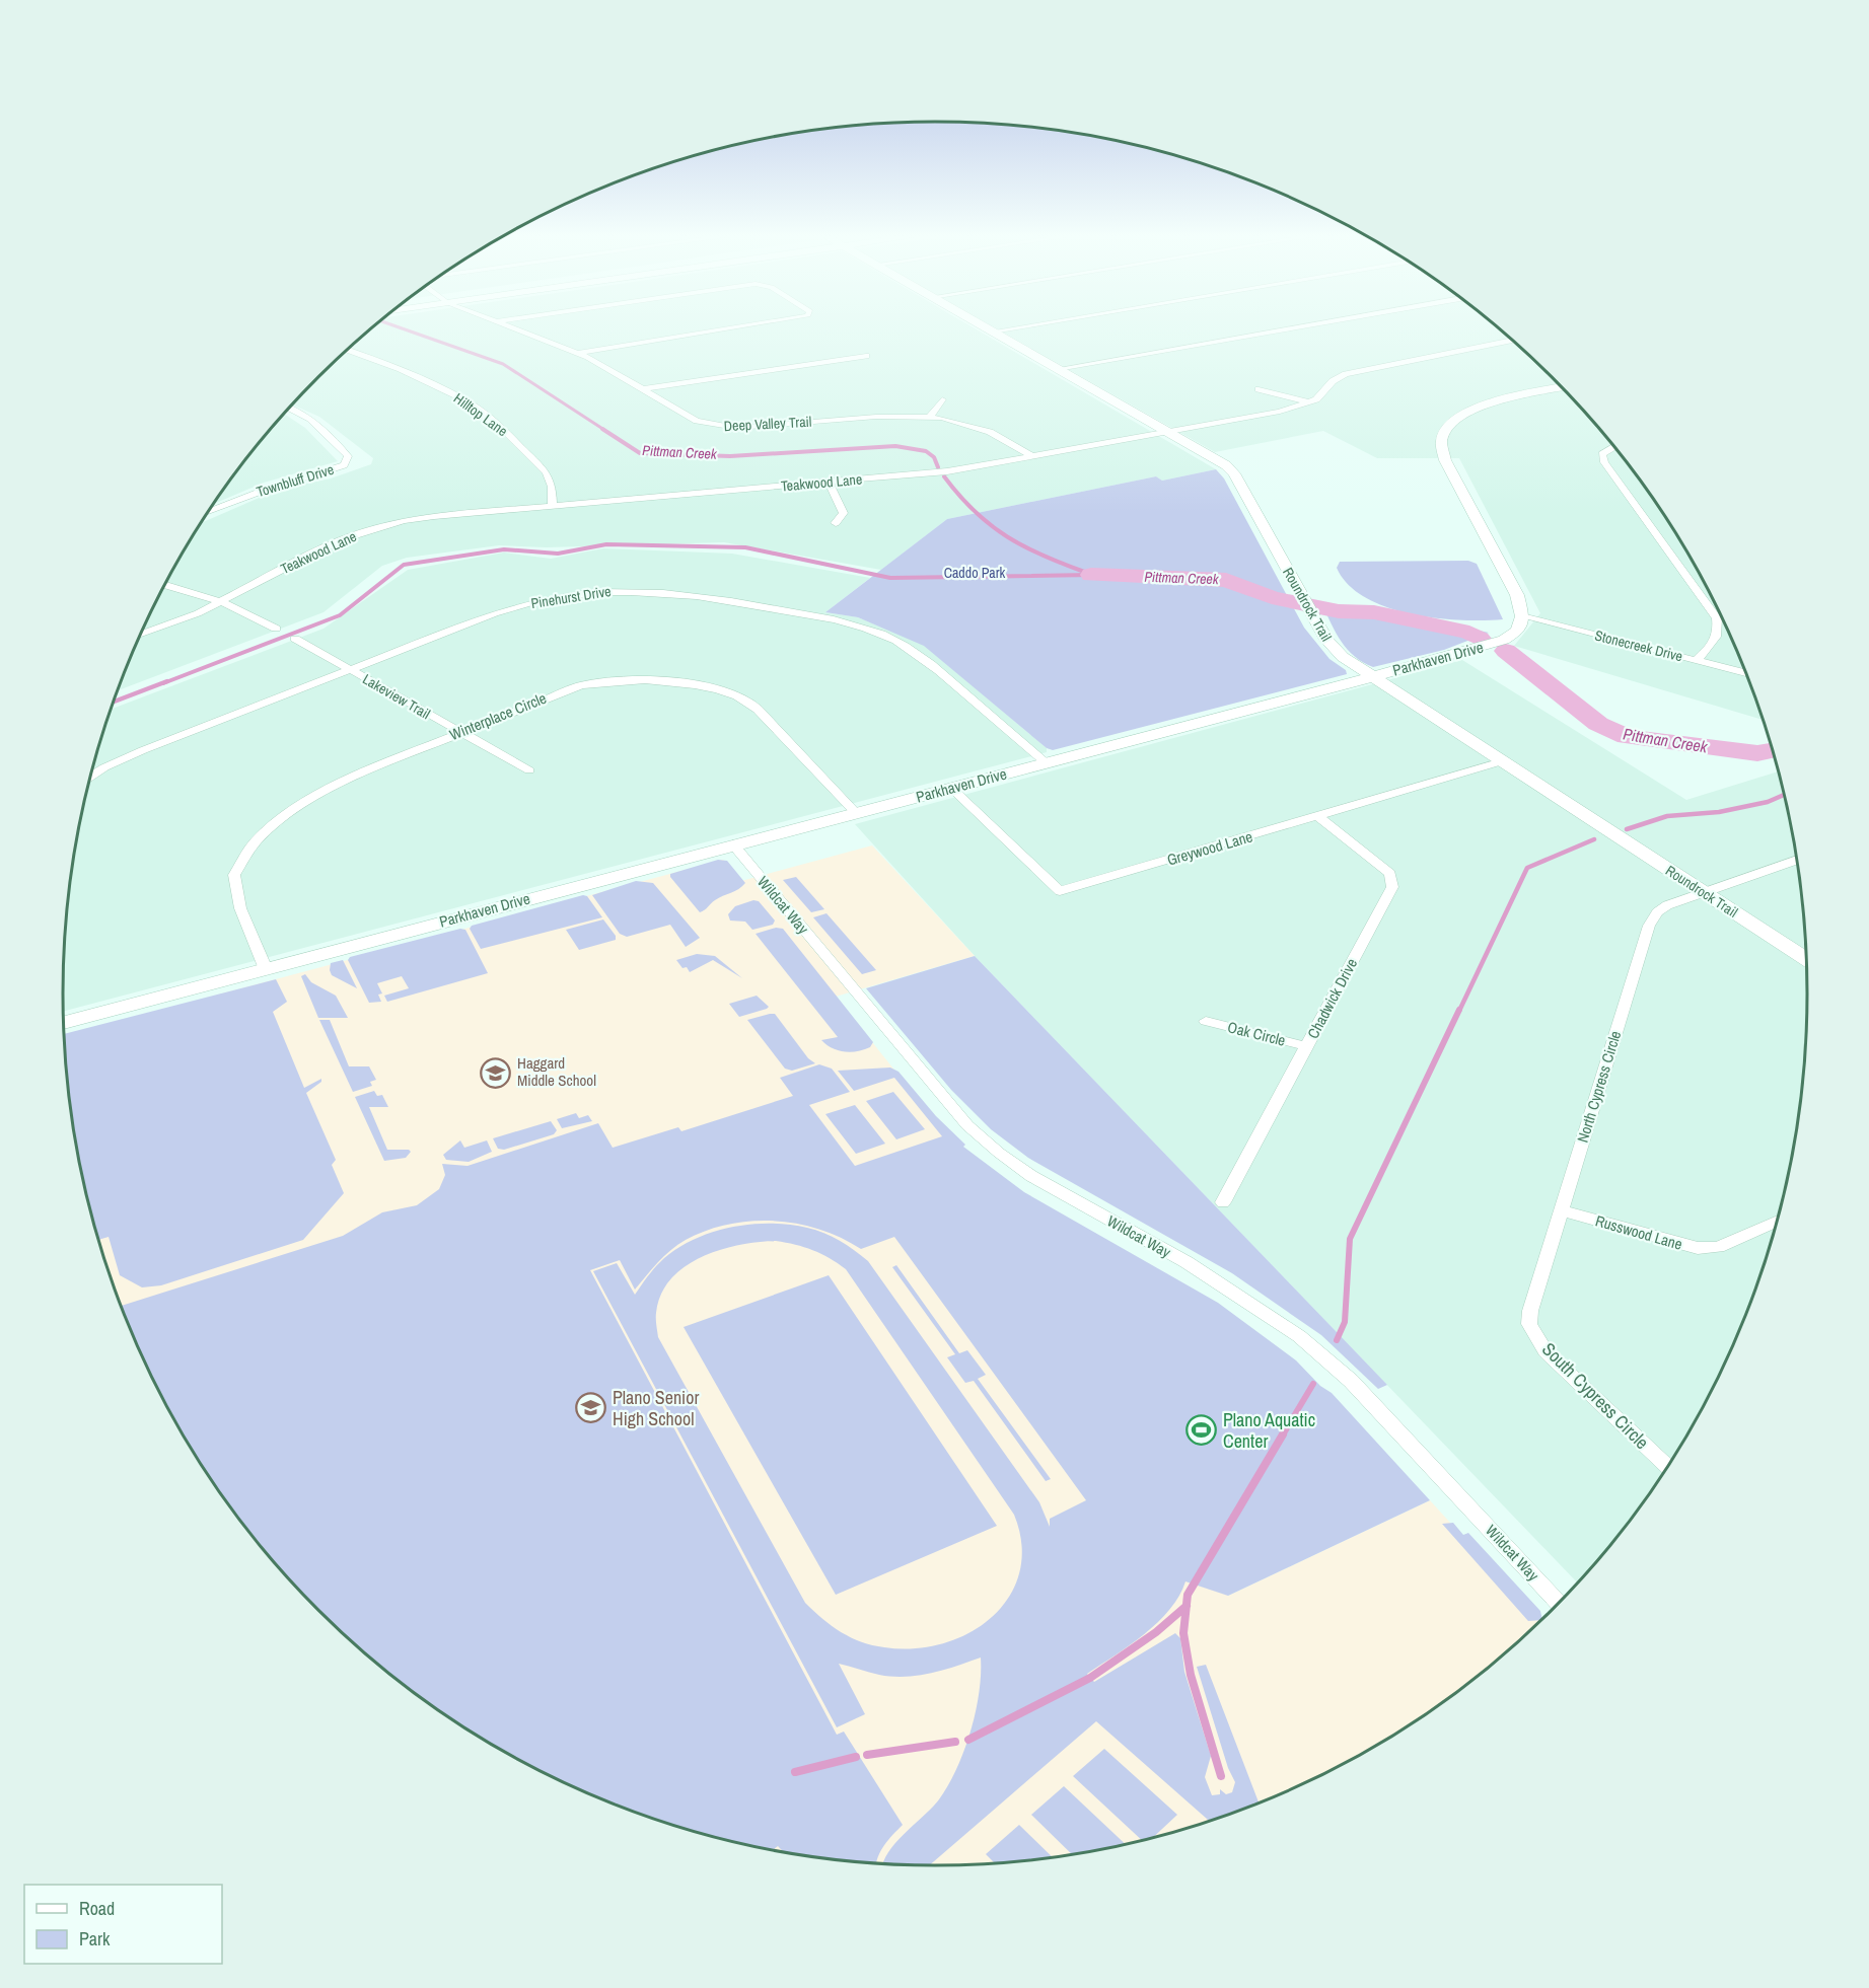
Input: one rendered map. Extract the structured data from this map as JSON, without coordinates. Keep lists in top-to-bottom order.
{
  "streets": {
    "street": [
      "Hilltop Lane",
      "Deep Valley Trail",
      "Townbluff Drive",
      "Teakwood Lane",
      "Pinehurst Drive",
      "Roundrock Trail",
      "Stonecreek Drive",
      "Parkhaven Drive",
      "Lakeview Trail",
      "Winterplace Circle",
      "Greywood Lane",
      "Wildcat Way",
      "Chadwick Drive",
      "Oak Circle",
      "North Cypress Circle",
      "Russwood Lane",
      "South Cypress Circle"
    ]
  },
  "crossings": [
    ["Hilltop Lane", "Teakwood Lane"],
    ["Deep Valley Trail", "Teakwood Lane"],
    ["Teakwood Lane", "Roundrock Trail"],
    ["Pinehurst Drive", "Parkhaven Drive"],
    ["Pinehurst Drive", "Lakeview Trail"],
    ["Roundrock Trail", "Parkhaven Drive"],
    ["Roundrock Trail", "Greywood Lane"],
    ["Roundrock Trail", "North Cypress Circle"],
    ["Stonecreek Drive", "Parkhaven Drive"],
    ["Parkhaven Drive", "Winterplace Circle"],
    ["Parkhaven Drive", "Greywood Lane"],
    ["Parkhaven Drive", "Wildcat Way"],
    ["Lakeview Trail", "Winterplace Circle"],
    ["Greywood Lane", "Chadwick Drive"],
    ["Chadwick Drive", "Oak Circle"],
    ["North Cypress Circle", "Russwood Lane"],
    ["North Cypress Circle", "South Cypress Circle"]
  ],
  "water": ["Pittman Creek"],
  "parks": ["Caddo Park"],
  "places": {
    "school or university": ["Haggard Middle School", "Plano Senior High School"],
    "sports": ["Plano Aquatic Center"]
  },
  "legend": ["Road", "Park"]
}
